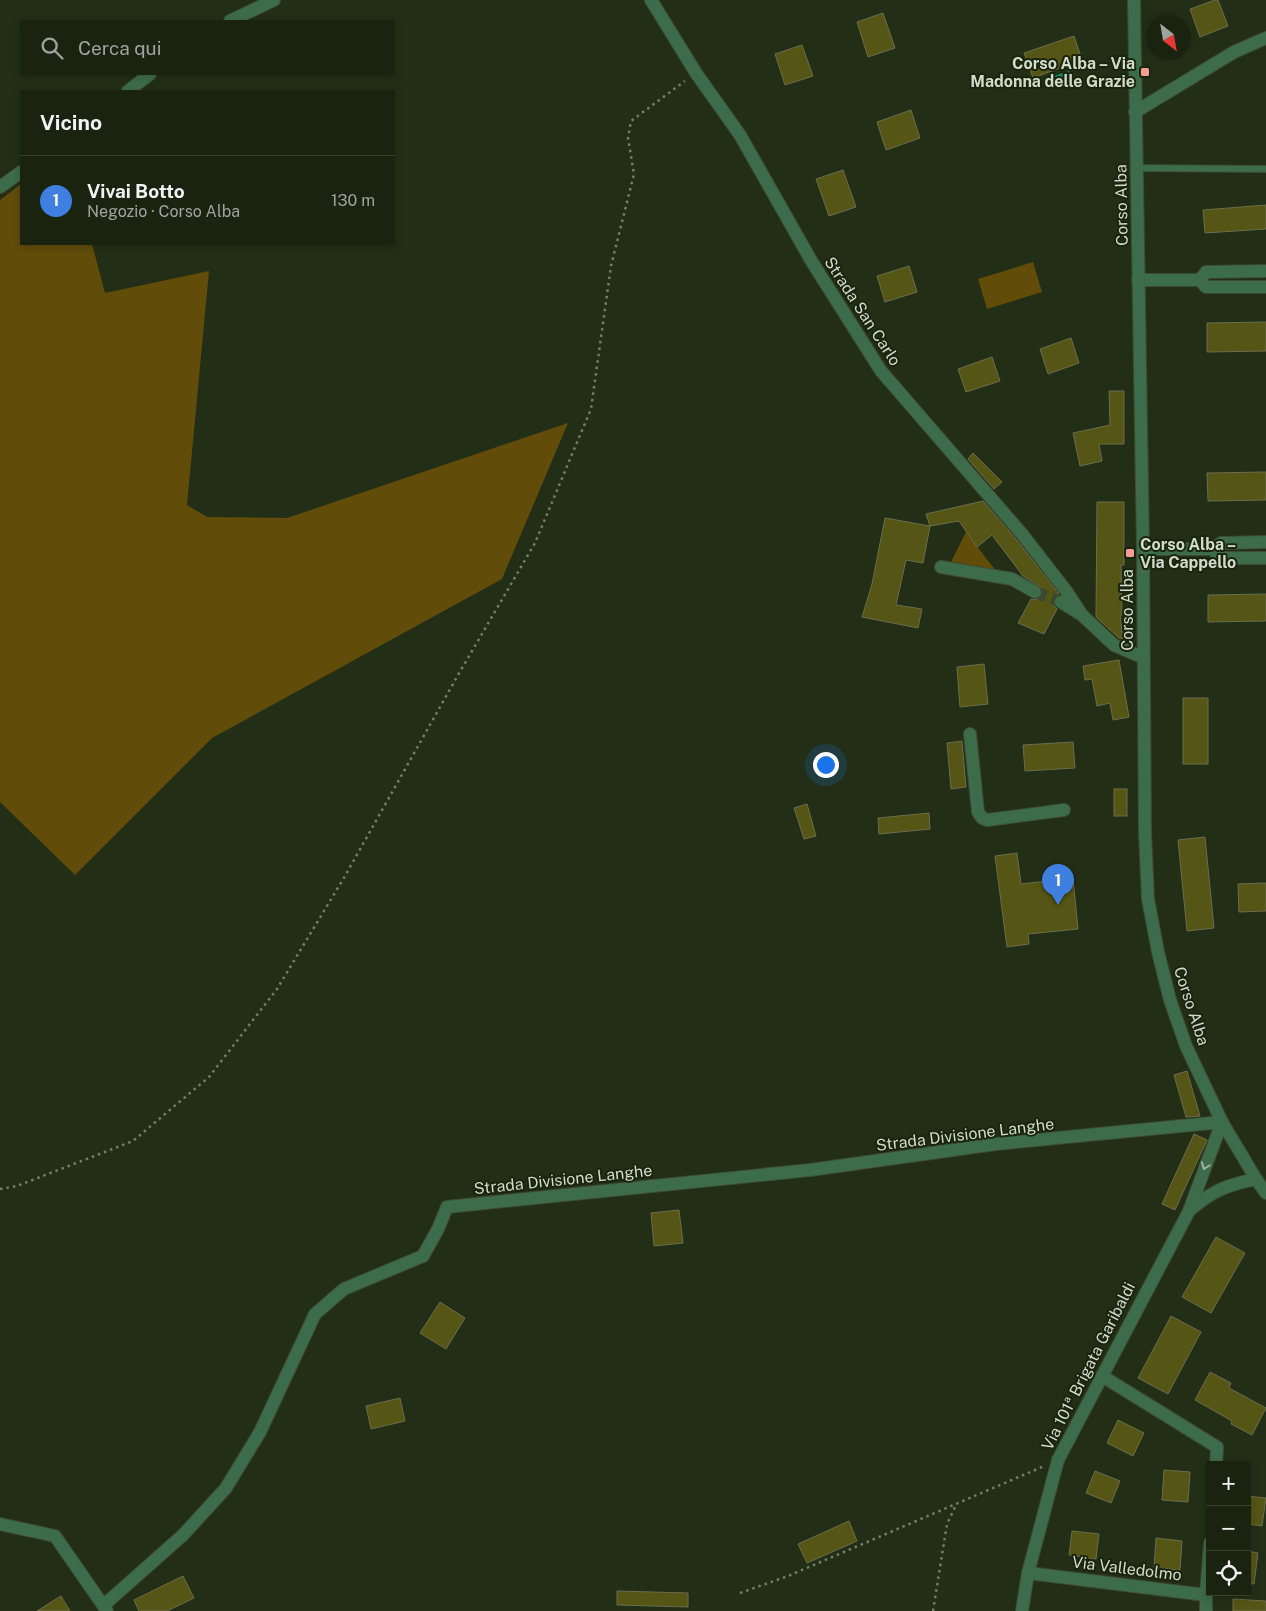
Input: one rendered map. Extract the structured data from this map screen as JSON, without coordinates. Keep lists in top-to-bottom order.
{
  "streets": {
    "street": [
      "Corso Alba",
      "Strada San Carlo",
      "Strada Divisione Langhe",
      "Via 101ª Brigata Garibaldi",
      "Via Valledolmo"
    ]
  },
  "crossings": [
    ["Corso Alba", "Strada San Carlo"],
    ["Corso Alba", "Strada Divisione Langhe"],
    ["Corso Alba", "Via 101ª Brigata Garibaldi"],
    ["Strada Divisione Langhe", "Via 101ª Brigata Garibaldi"],
    ["Via 101ª Brigata Garibaldi", "Via Valledolmo"]
  ],
  "places": {
    "transit": ["Corso Alba – Via Madonna delle Grazie", "Corso Alba – Via Cappello"]
  },
  "north": "bottom right",
  "page": {
    "search": "Cerca qui",
    "heading": "Vicino",
    "list": [
      {
        "mark": "1",
        "name": "Vivai Botto",
        "note": "Negozio · Corso Alba",
        "value": "130 m"
      }
    ],
    "pins": "1",
    "map_buttons": ["+", "−"]
  }
}
